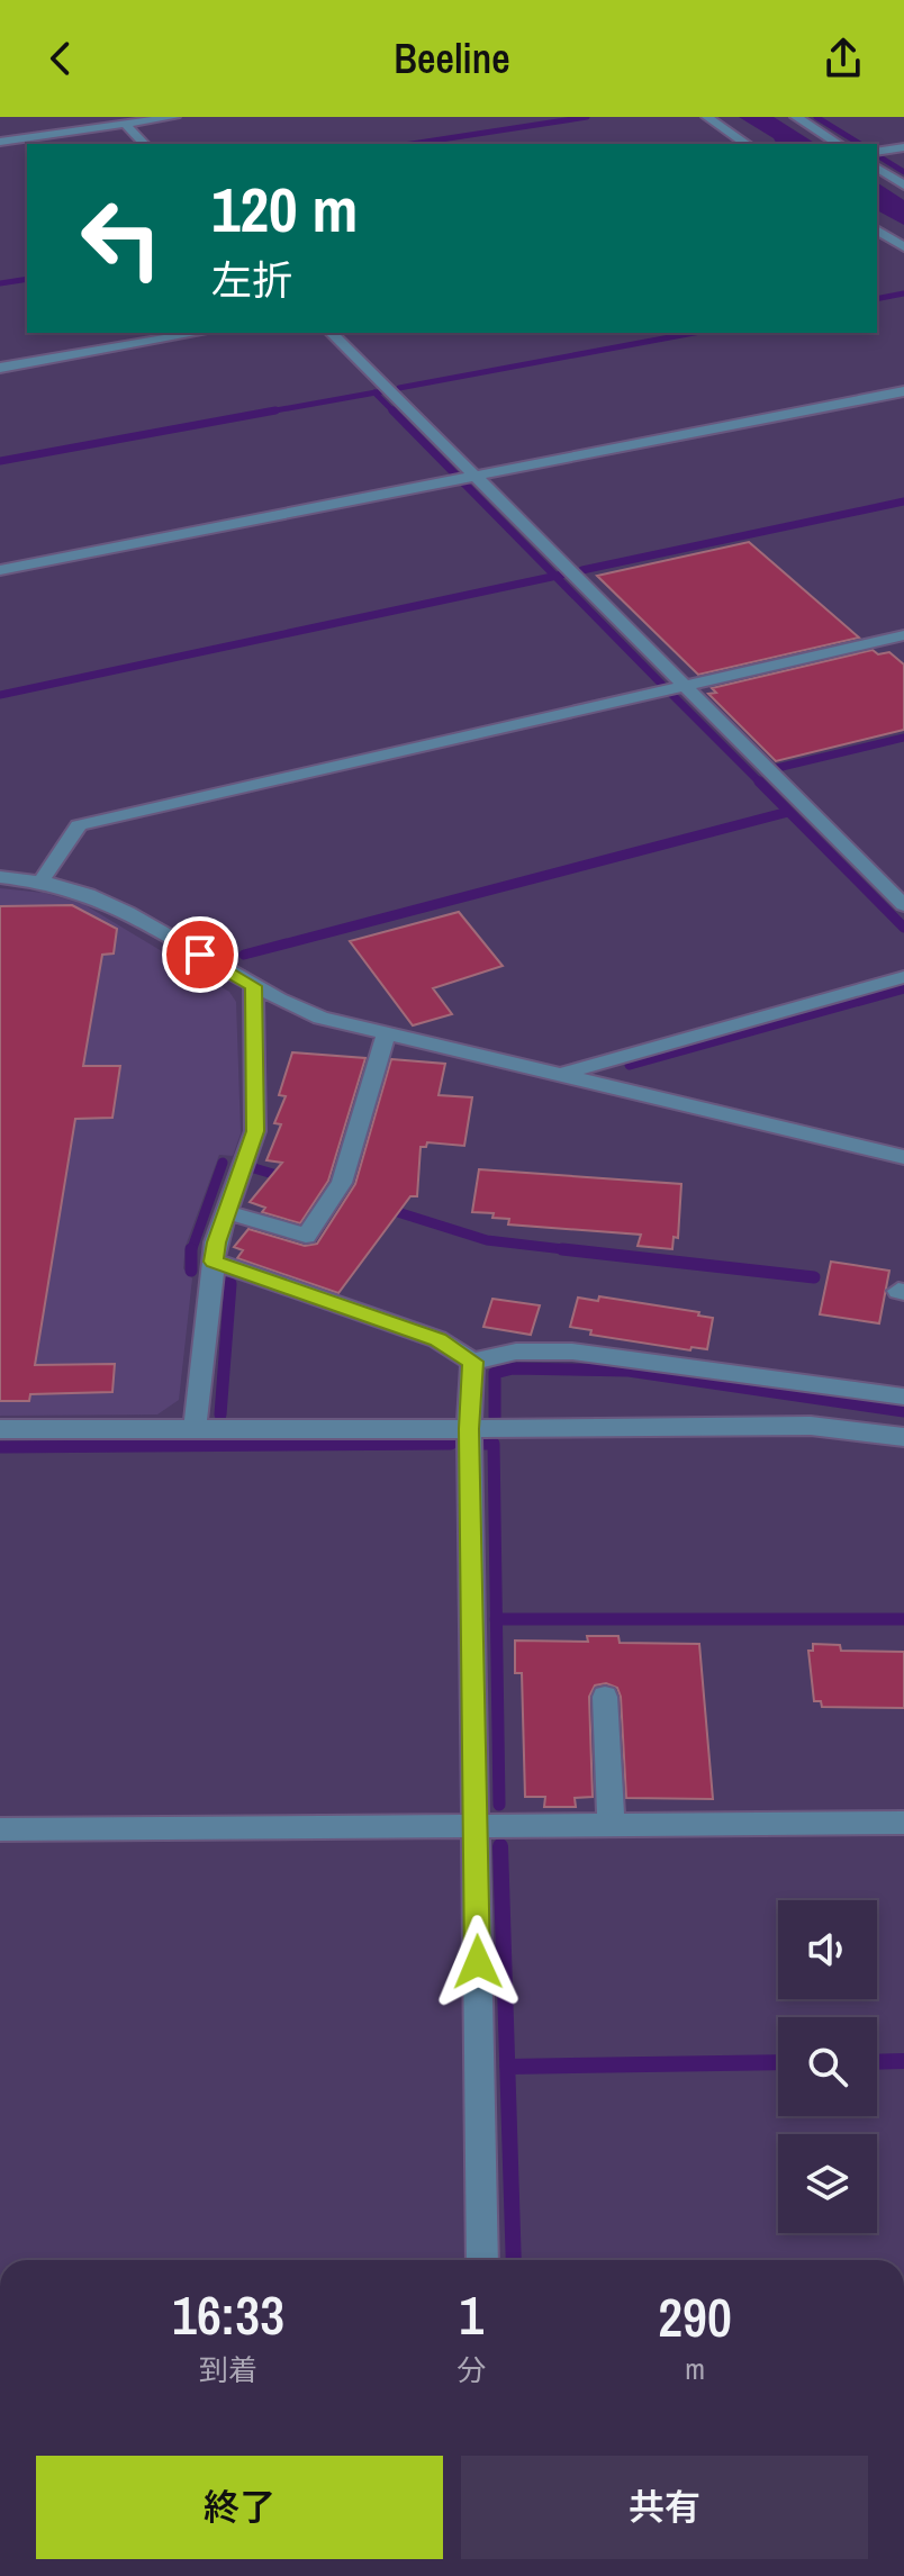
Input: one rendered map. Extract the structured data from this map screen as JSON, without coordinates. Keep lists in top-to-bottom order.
{
  "page": {
    "header": "Beeline",
    "turn": ["120 m", "左折"],
    "eta": [
      "16:33",
      "到着",
      "1",
      "分",
      "290",
      "m"
    ],
    "buttons": ["終了", "共有"]
  }
}
